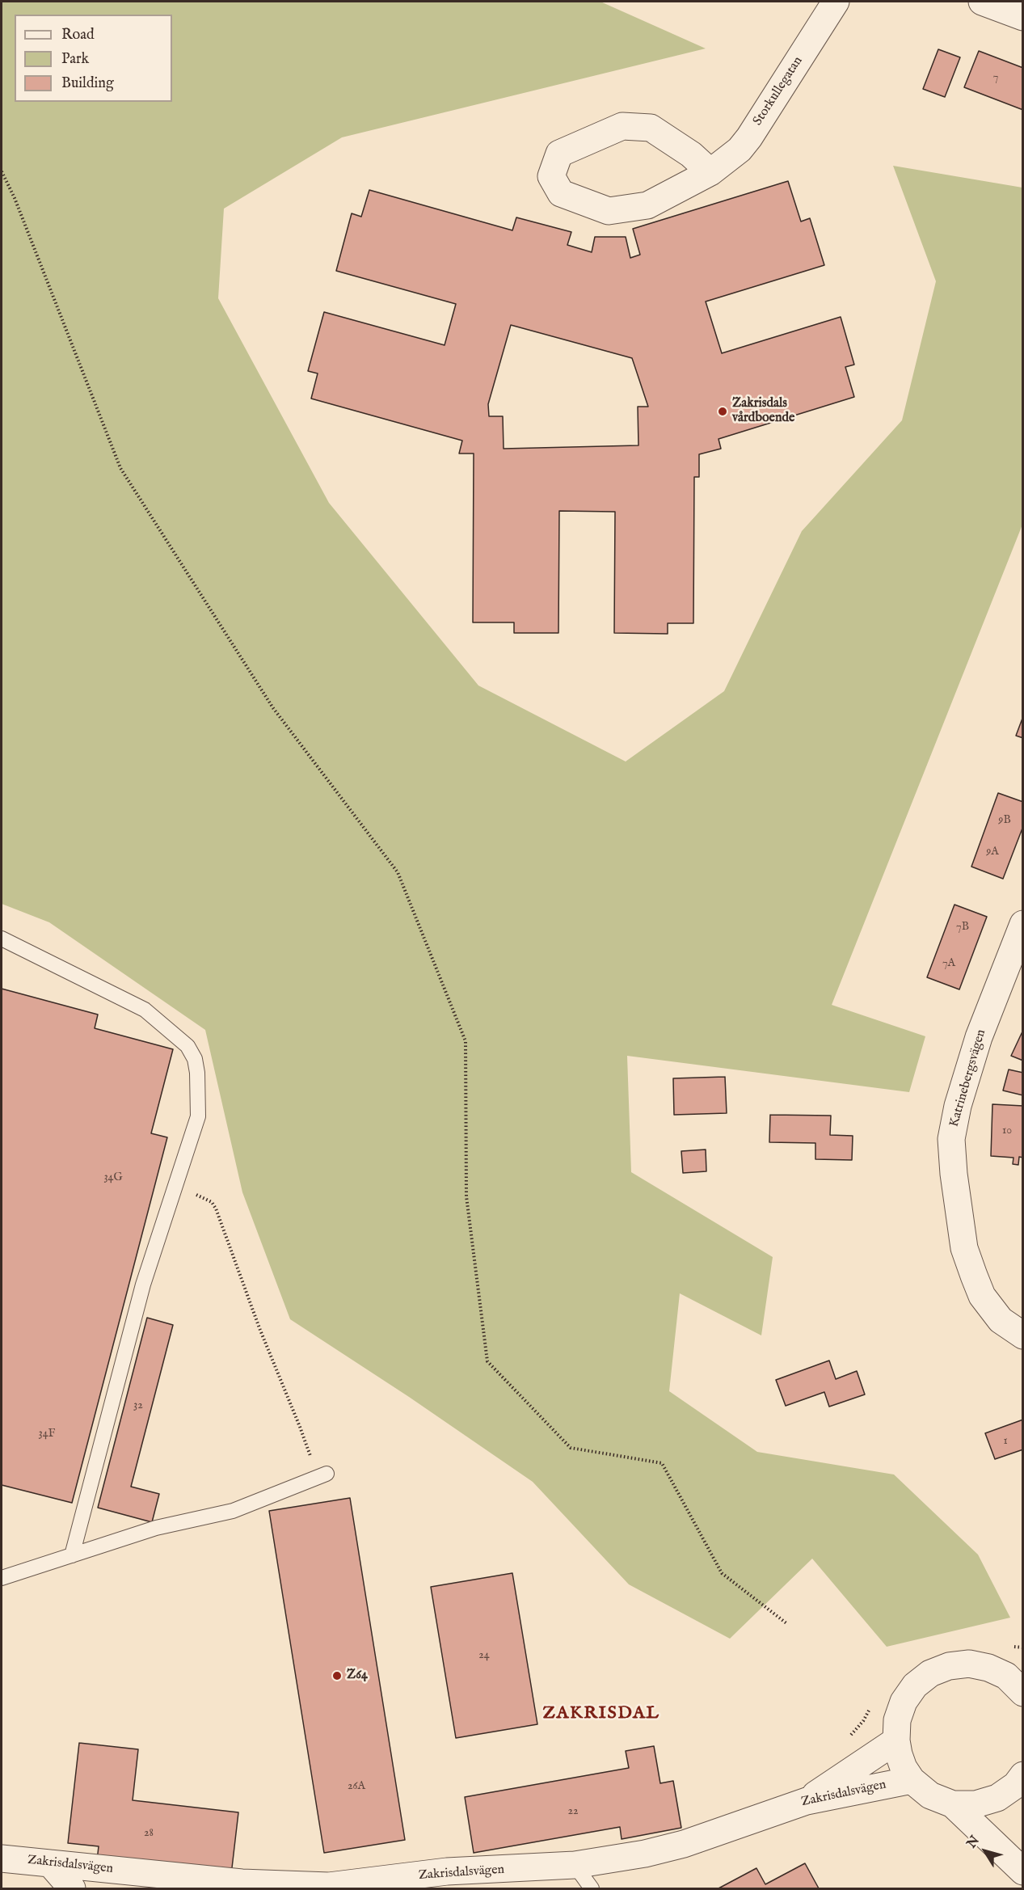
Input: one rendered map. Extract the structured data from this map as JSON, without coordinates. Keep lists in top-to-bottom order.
{
  "streets": {
    "street": ["Storkullegatan", "Katrinebergsvägen", "Zakrisdalsvägen"]
  },
  "districts": ["ZAKRISDAL"],
  "places": ["Zakrisdals vårdboende", "Z64"],
  "house_numbers": [
    "7",
    "9B",
    "9A",
    "7B",
    "7A",
    "10",
    "34G",
    "32",
    "34F",
    "1",
    "24",
    "26A",
    "22",
    "28"
  ],
  "legend": ["Road", "Park", "Building"],
  "north": "top left"
}
